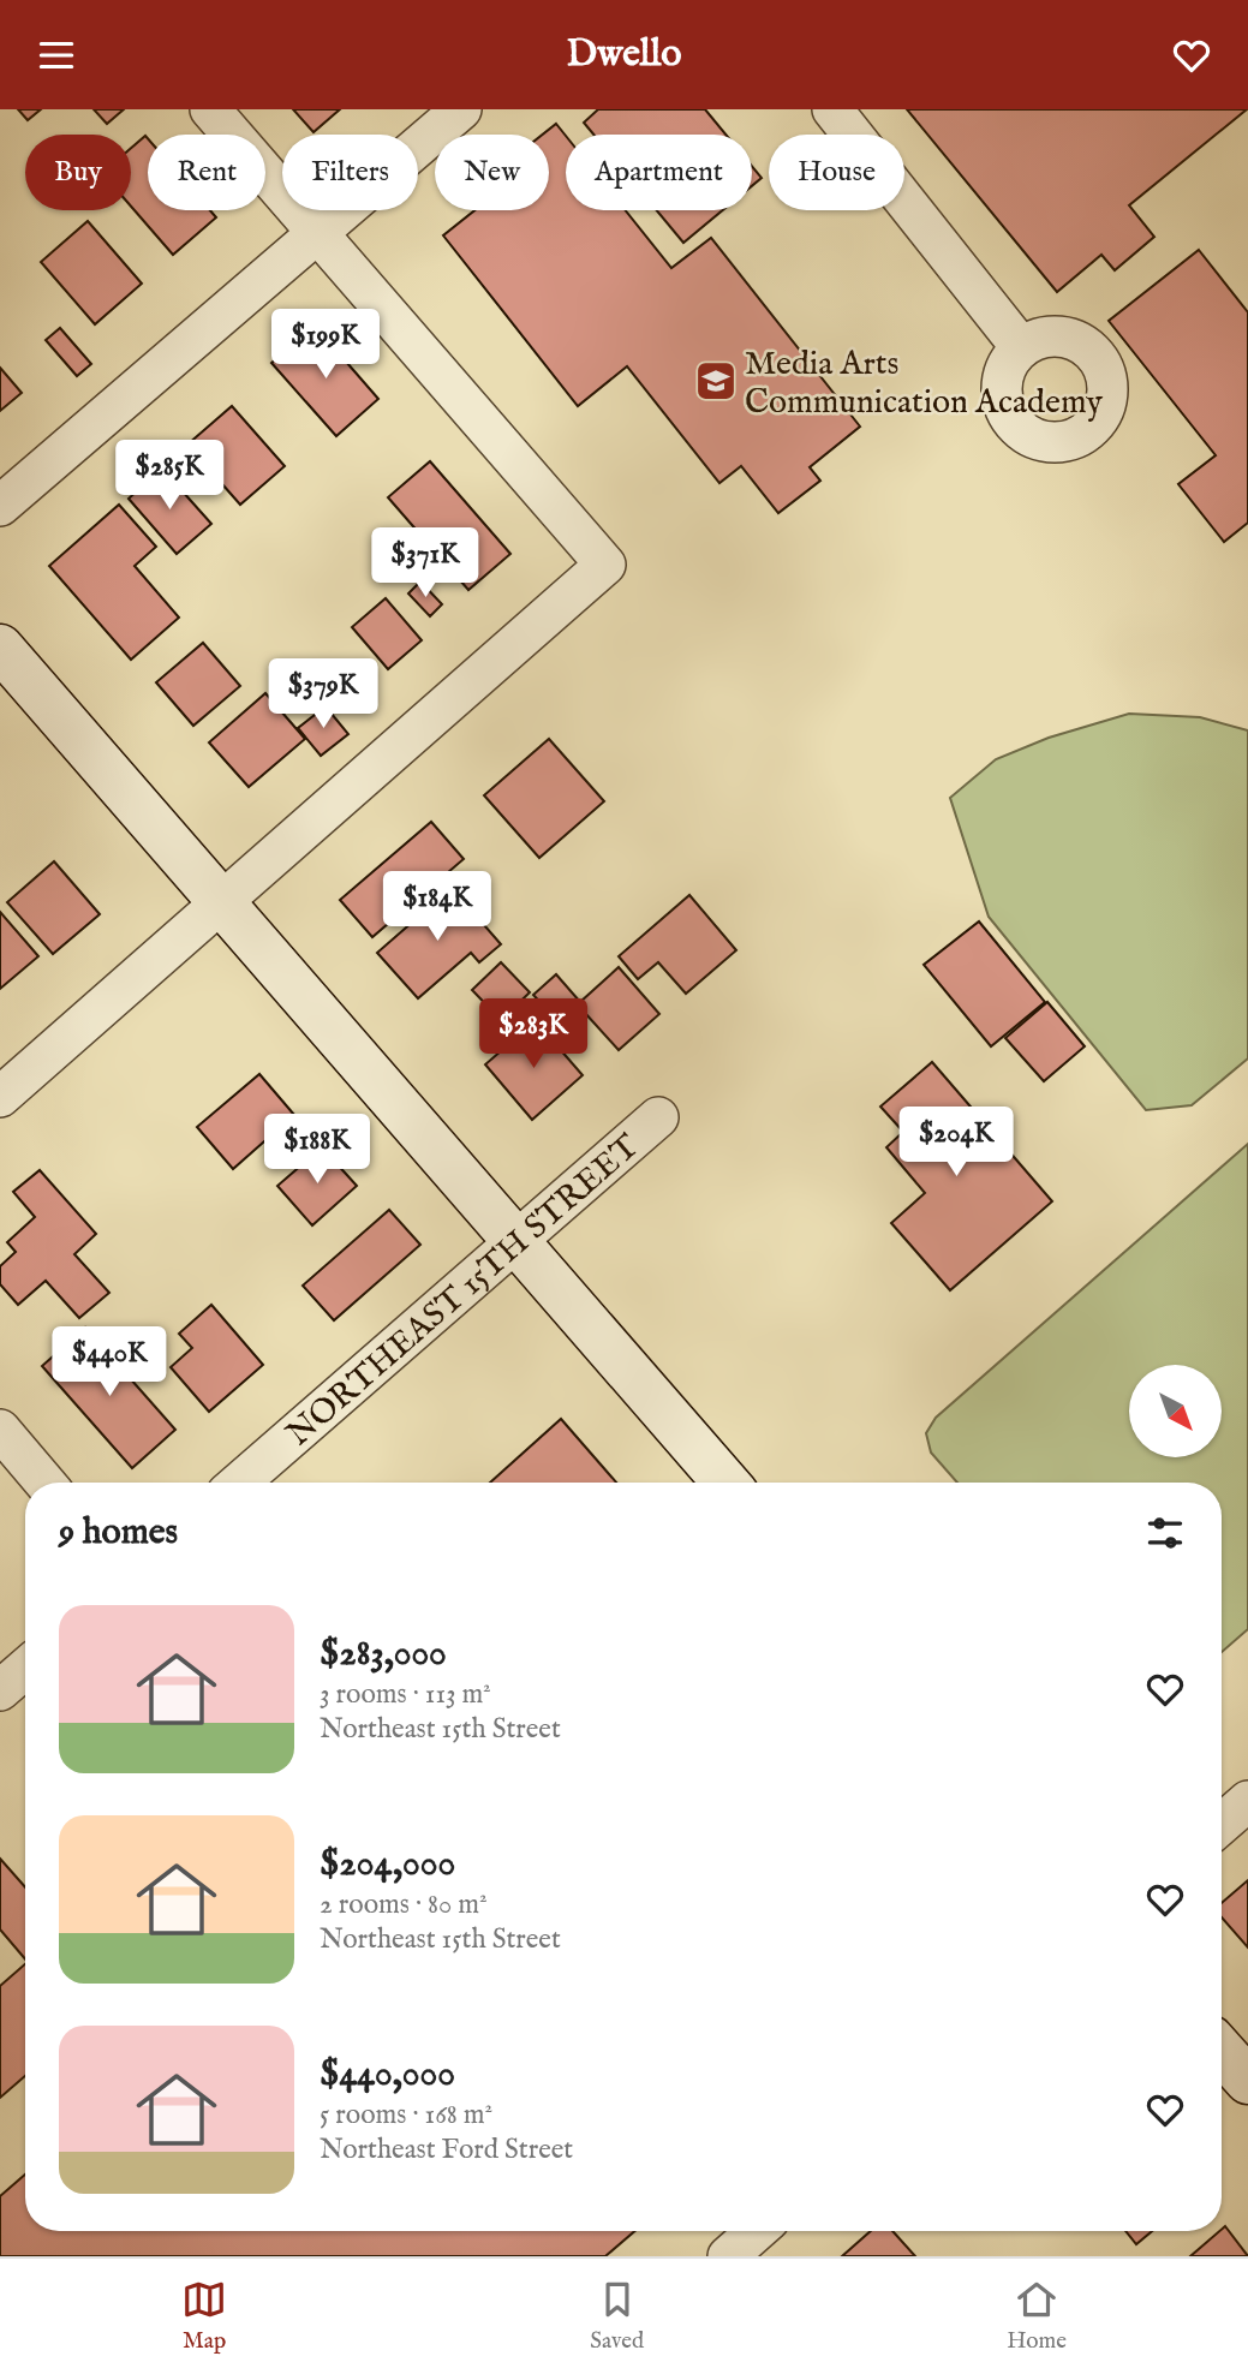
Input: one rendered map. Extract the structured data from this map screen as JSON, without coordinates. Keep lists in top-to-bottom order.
{
  "streets": {
    "street": ["NORTHEAST 15TH STREET"]
  },
  "places": {
    "school or university": ["Media Arts Communication Academy"]
  },
  "north": "bottom right",
  "page": {
    "header": "Dwello",
    "chip": [
      "Buy",
      "Rent",
      "Filters",
      "New",
      "Apartment",
      "House"
    ],
    "price": [
      "$199K",
      "$285K",
      "$371K",
      "$379K",
      "$184K",
      "$283K",
      "$204K",
      "$188K",
      "$440K"
    ],
    "heading": "9 homes",
    "list": [
      {
        "name": "$283,000",
        "note": "3 rooms · 113 m² · Northeast 15th Street"
      },
      {
        "name": "$204,000",
        "note": "2 rooms · 80 m² · Northeast 15th Street"
      },
      {
        "name": "$440,000",
        "note": "5 rooms · 168 m² · Northeast Ford Street"
      }
    ],
    "tabs": ["Map", "Saved", "Home"]
  }
}
